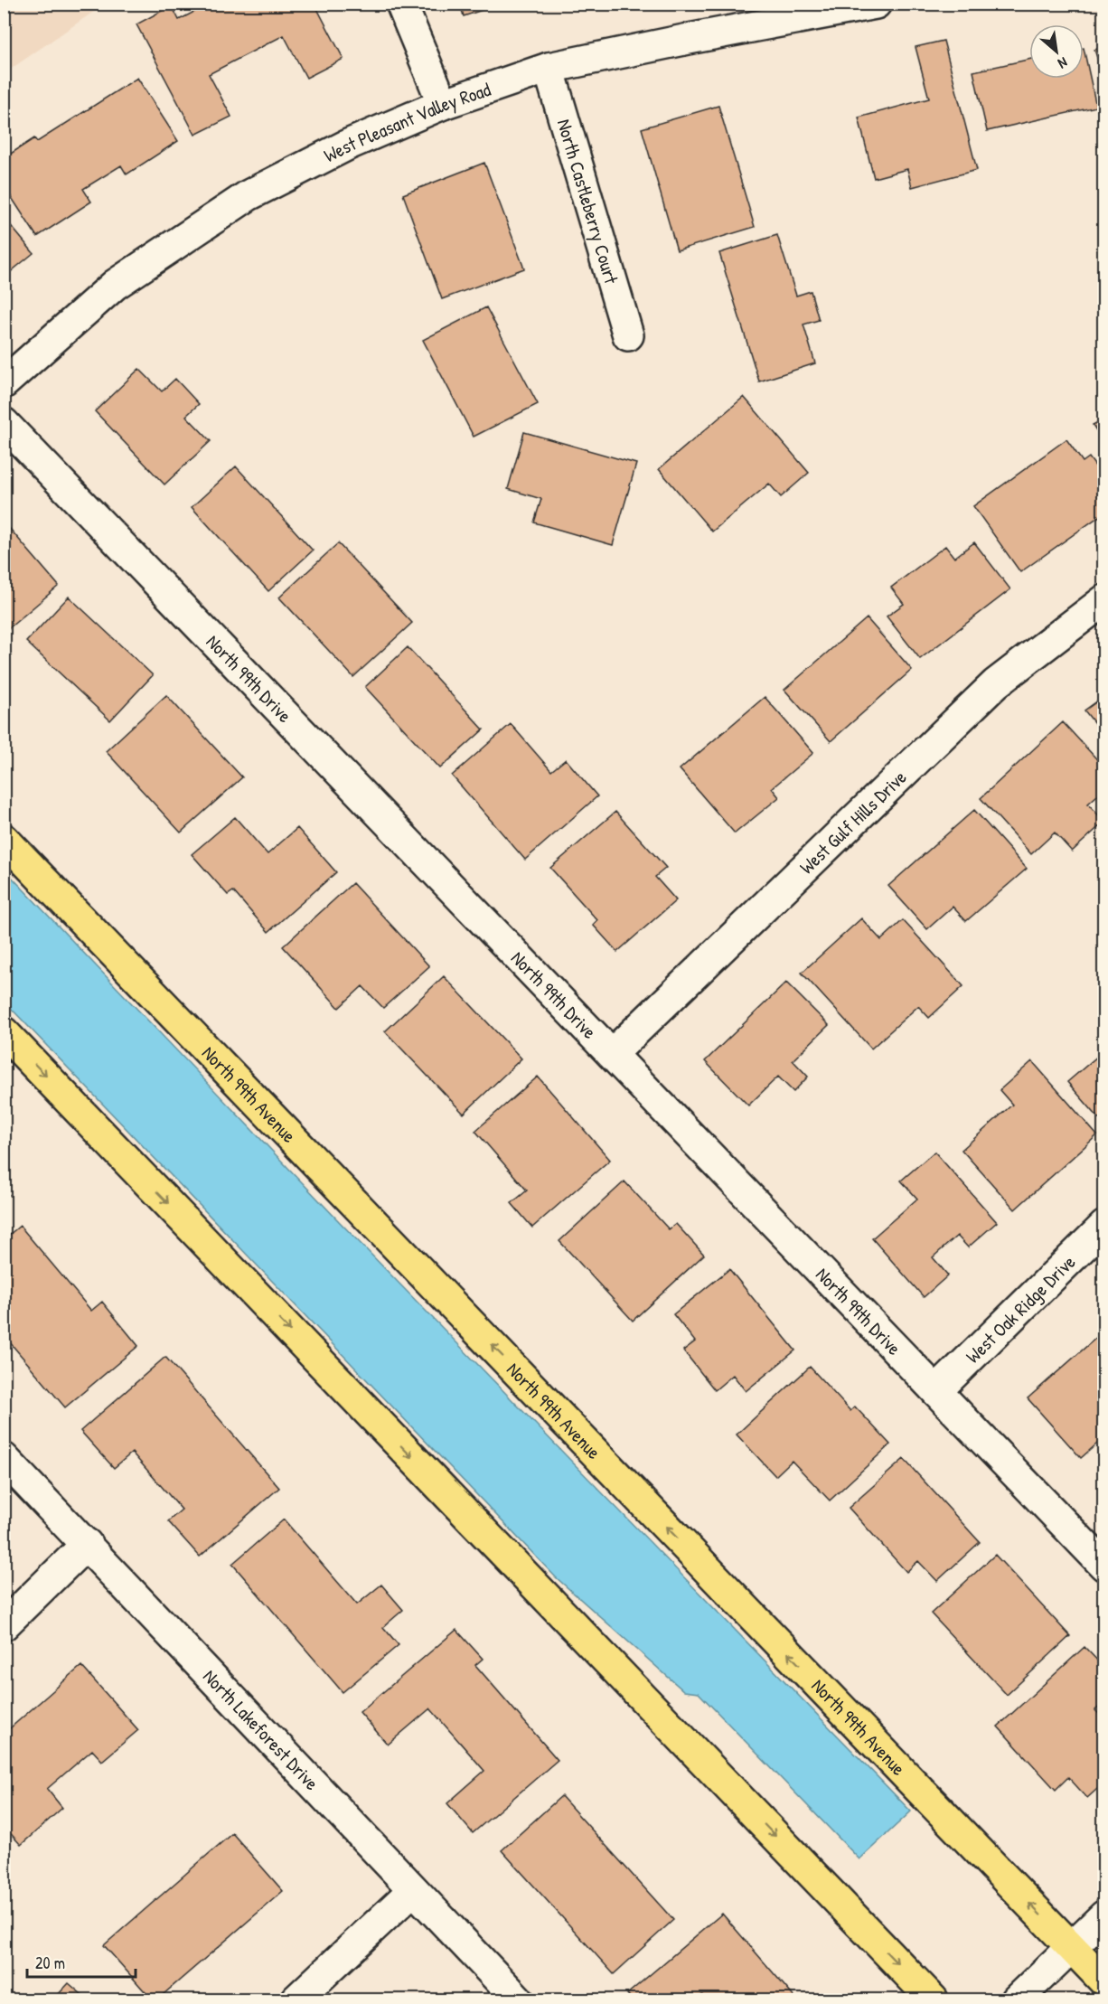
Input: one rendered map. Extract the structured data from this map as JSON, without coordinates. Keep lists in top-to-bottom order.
{
  "streets": {
    "main road": ["North 99th Avenue"],
    "street": [
      "West Pleasant Valley Road",
      "North Castleberry Court",
      "North 99th Drive",
      "West Gulf Hills Drive",
      "West Oak Ridge Drive",
      "North Lakeforest Drive"
    ]
  },
  "crossings": [
    ["West Pleasant Valley Road", "North Castleberry Court"],
    ["North 99th Drive", "West Gulf Hills Drive"],
    ["North 99th Drive", "West Oak Ridge Drive"]
  ],
  "scale_bar": "20 m",
  "north": "bottom right"
}
